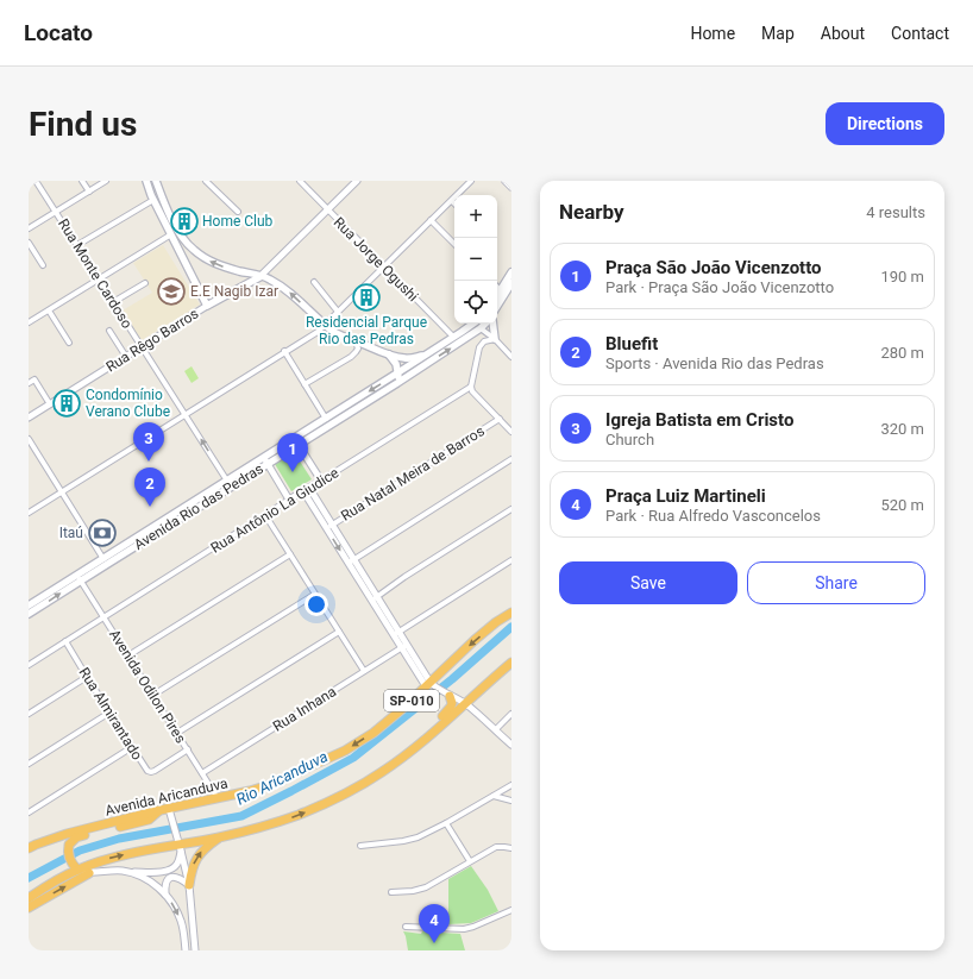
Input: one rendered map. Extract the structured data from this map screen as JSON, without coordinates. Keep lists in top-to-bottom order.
{
  "streets": {
    "highway": ["SP-010", "Avenida Aricanduva"],
    "main road": ["Rua Rêgo Barros", "Avenida Rio das Pedras"],
    "street": [
      "Rua Jorge Ogushi",
      "Rua Monte Cardoso",
      "Rua Natal Meira de Barros",
      "Rua Antônio La Giudice",
      "Avenida Odilon Pires",
      "Rua Inhana",
      "Rua Almirantado"
    ]
  },
  "crossings": [
    ["Rua Jorge Ogushi", "Rua Rêgo Barros"],
    ["Rua Jorge Ogushi", "Avenida Rio das Pedras"],
    ["Rua Monte Cardoso", "Rua Rêgo Barros"],
    ["Rua Monte Cardoso", "Avenida Rio das Pedras"],
    ["Avenida Rio das Pedras", "Avenida Odilon Pires"],
    ["Rua Antônio La Giudice", "Avenida Odilon Pires"],
    ["Rua Antônio La Giudice", "Rua Almirantado"],
    ["Avenida Odilon Pires", "Rua Inhana"],
    ["Avenida Odilon Pires", "Rua Almirantado"],
    ["Avenida Odilon Pires", "Avenida Aricanduva"]
  ],
  "water": ["Rio Aricanduva"],
  "places": {
    "building": ["Home Club", "Residencial Parque Rio das Pedras", "Condomínio Verano Clube"],
    "school or university": ["E.E Nagib Izar"],
    "bank": ["Itaú"]
  },
  "page": {
    "header": "Locato",
    "nav": [
      "Home",
      "Map",
      "About",
      "Contact"
    ],
    "buttons": [
      "Directions",
      ["Save", "Share"]
    ],
    "title": "Find us",
    "heading": ["Nearby", "4 results"],
    "map_buttons": ["+", "−"],
    "list": [
      {
        "mark": "1",
        "name": "Praça São João Vicenzotto",
        "note": "Park · Praça São João Vicenzotto",
        "value": "190 m"
      },
      {
        "mark": "2",
        "name": "Bluefit",
        "note": "Sports · Avenida Rio das Pedras",
        "value": "280 m"
      },
      {
        "mark": "3",
        "name": "Igreja Batista em Cristo",
        "note": "Church",
        "value": "320 m"
      },
      {
        "mark": "4",
        "name": "Praça Luiz Martineli",
        "note": "Park · Rua Alfredo Vasconcelos",
        "value": "520 m"
      }
    ],
    "pins": [
      "3",
      "1",
      "2",
      "4"
    ]
  }
}
